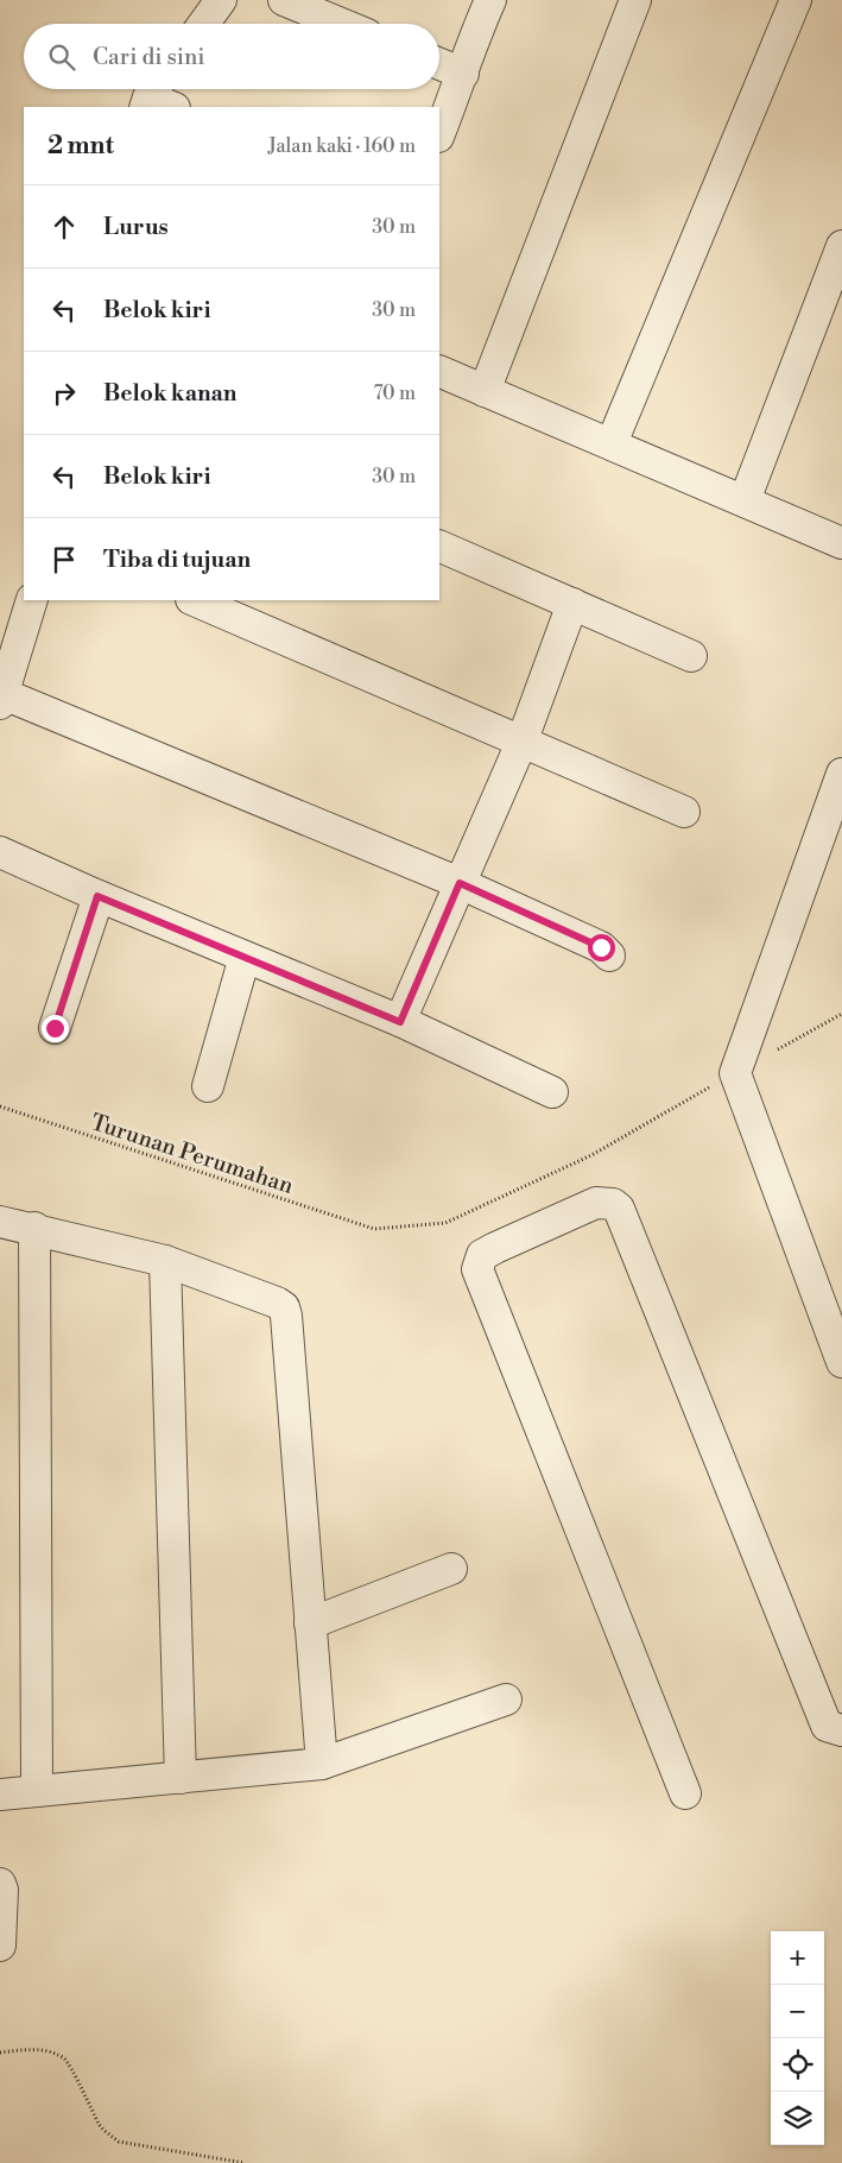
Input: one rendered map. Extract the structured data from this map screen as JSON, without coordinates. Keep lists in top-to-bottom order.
{
  "streets": {
    "path": ["Turunan Perumahan"]
  },
  "page": {
    "search": "Cari di sini",
    "heading": ["2 mnt", "Jalan kaki · 160 m"],
    "list": [
      ["Lurus", "30 m"],
      ["Belok kiri", "30 m"],
      ["Belok kanan", "70 m"],
      ["Belok kiri", "30 m"],
      "Tiba di tujuan"
    ],
    "map_buttons": ["+", "−"]
  }
}
